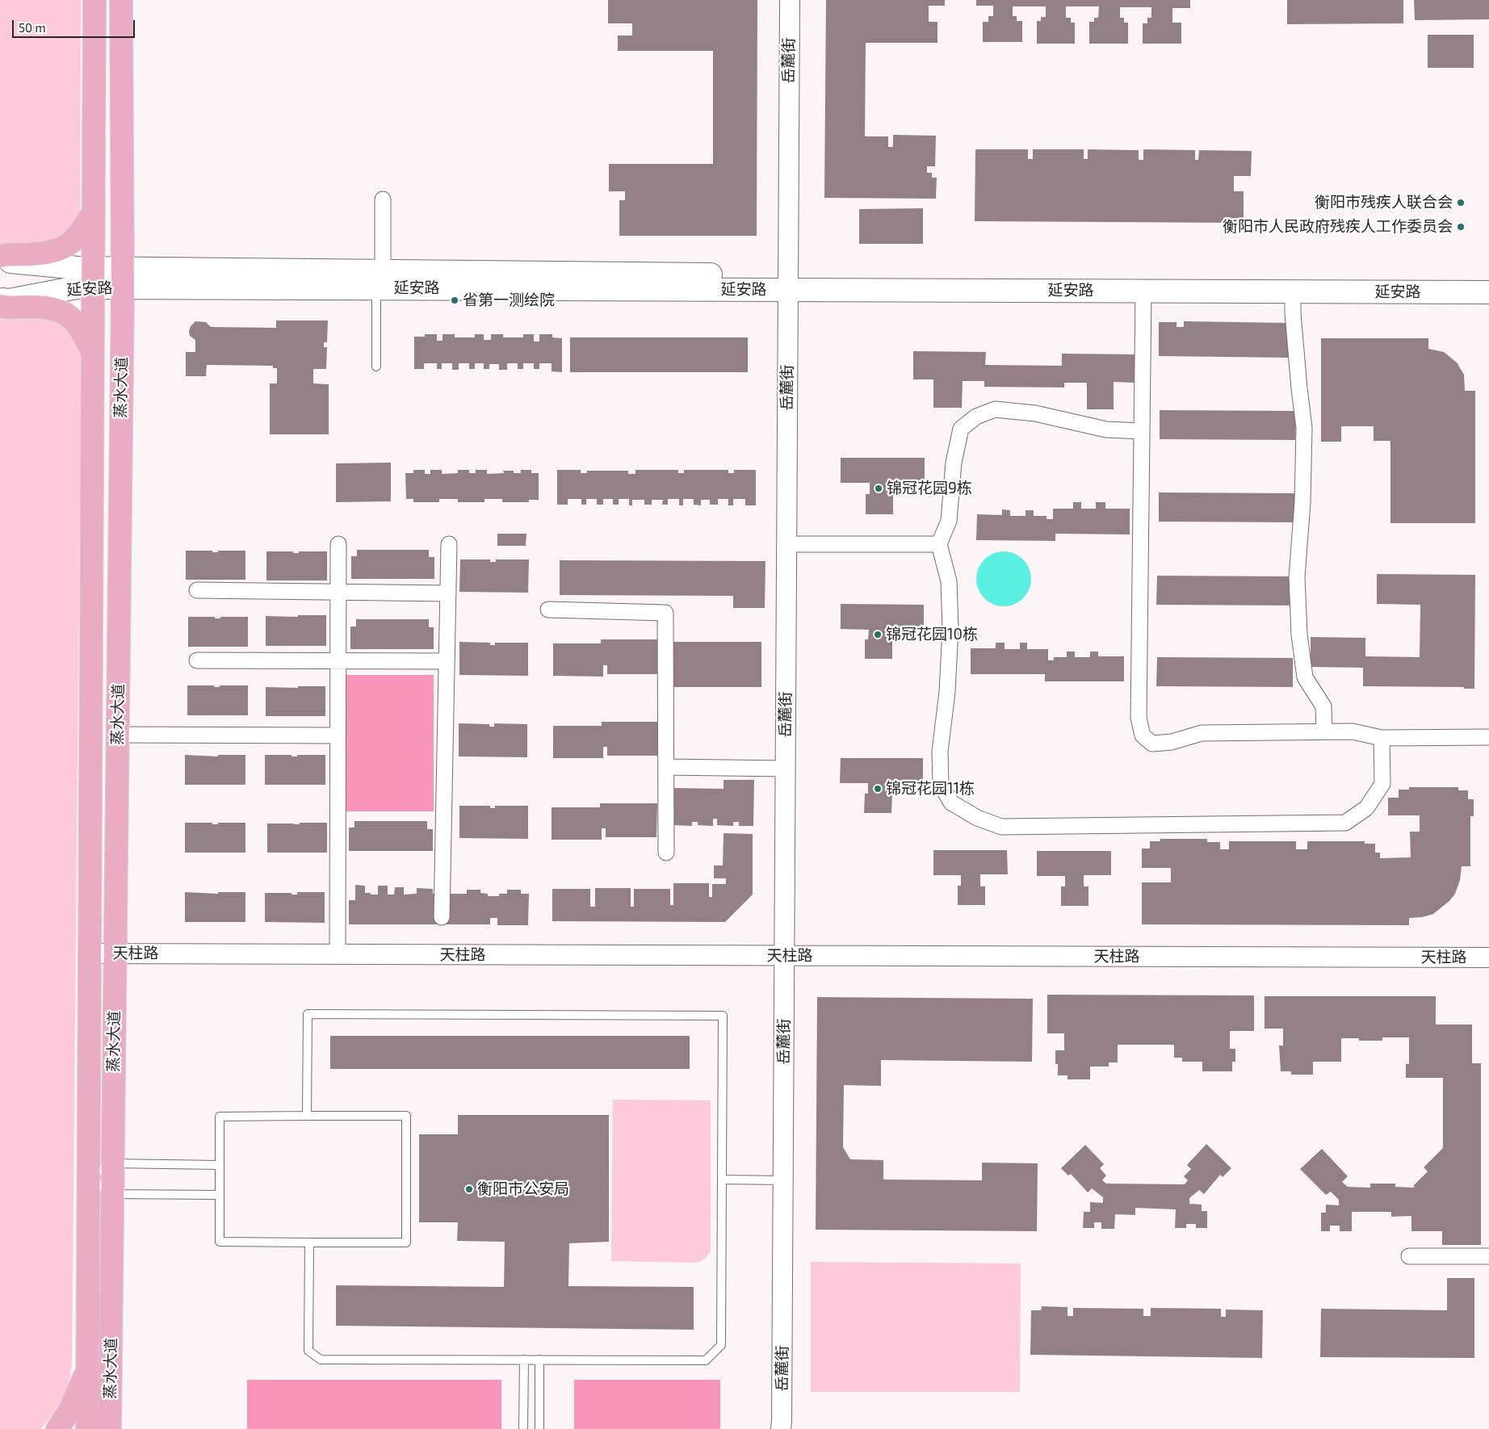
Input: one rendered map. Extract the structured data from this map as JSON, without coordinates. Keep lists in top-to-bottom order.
{
  "streets": {
    "main road": ["延安路", "蒸水大道"],
    "street": ["岳麓街", "天柱路"]
  },
  "crossings": [
    ["岳麓街", "延安路"],
    ["岳麓街", "天柱路"],
    ["延安路", "蒸水大道"],
    ["蒸水大道", "天柱路"]
  ],
  "places": [
    "衡阳市残疾人联合会",
    "衡阳市人民政府残疾人工作委员会",
    "省第一测绘院",
    "锦冠花园9栋",
    "锦冠花园10栋",
    "锦冠花园11栋",
    "衡阳市公安局"
  ],
  "scale_bar": "50 m"
}
